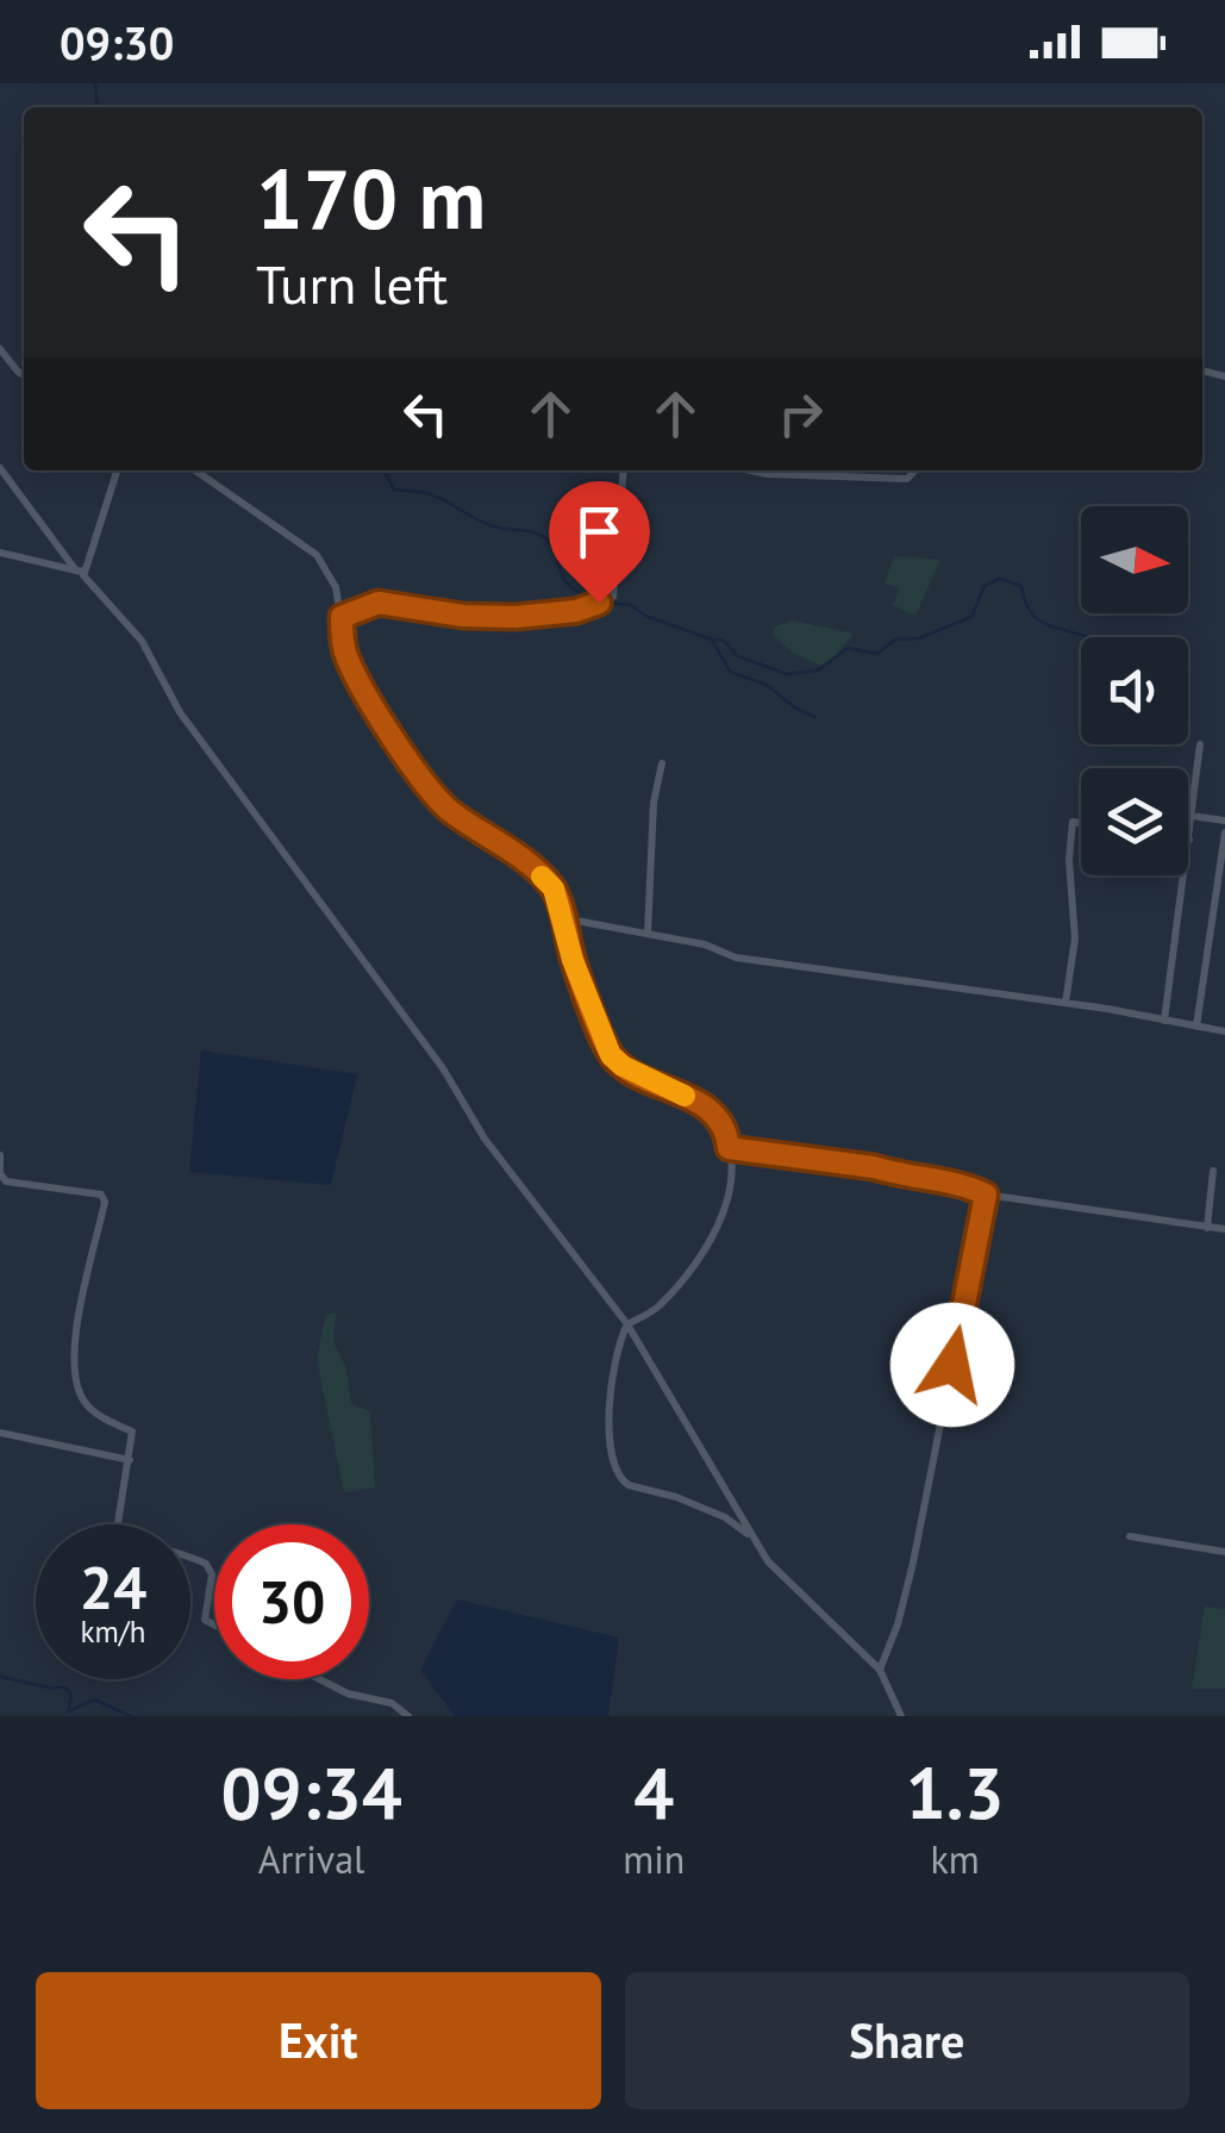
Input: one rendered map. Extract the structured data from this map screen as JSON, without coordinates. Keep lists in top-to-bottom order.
{
  "north": "right",
  "page": {
    "status": "09:30",
    "turn": ["170 m", "Turn left"],
    "speed": "24 km/h",
    "limit": "30",
    "eta": [
      "09:34",
      "Arrival",
      "4",
      "min",
      "1.3",
      "km"
    ],
    "buttons": ["Exit", "Share"]
  }
}
